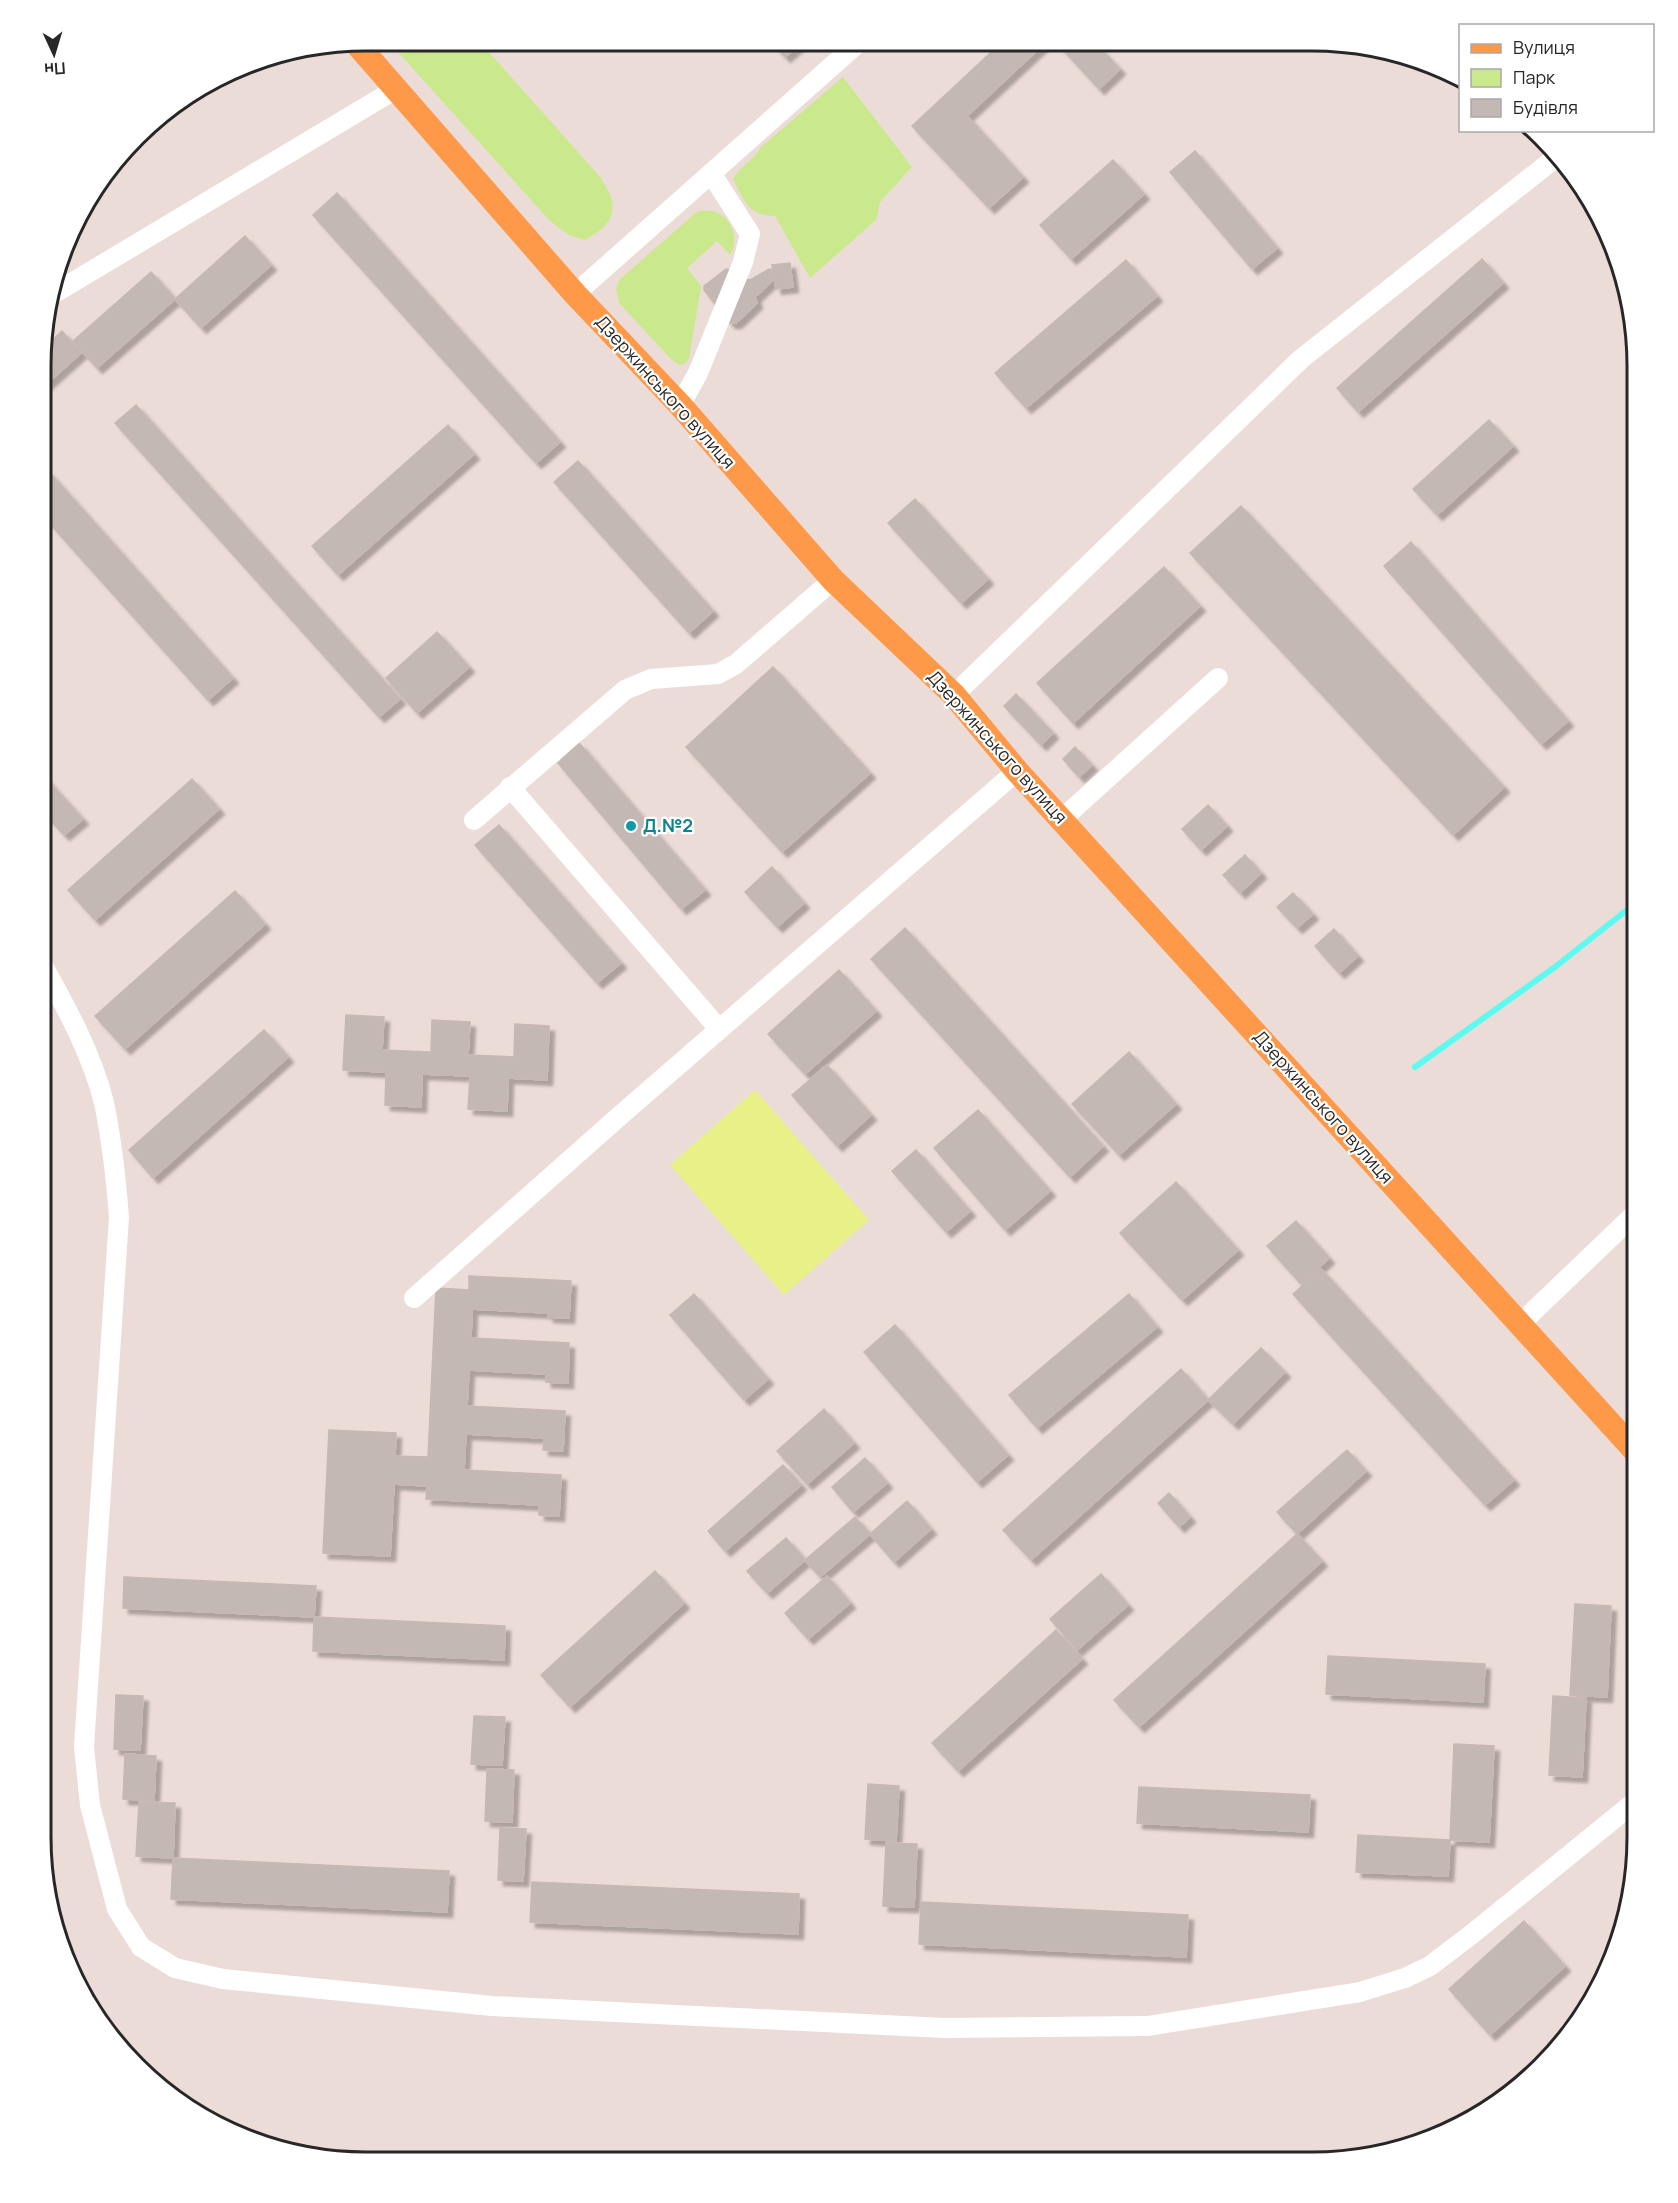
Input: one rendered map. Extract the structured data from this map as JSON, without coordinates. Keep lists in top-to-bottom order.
{
  "streets": {
    "main road": ["Дзержинського вулиця"]
  },
  "places": ["Д.№2"],
  "legend": ["Вулиця", "Парк", "Будівля"],
  "north": "bottom"
}
